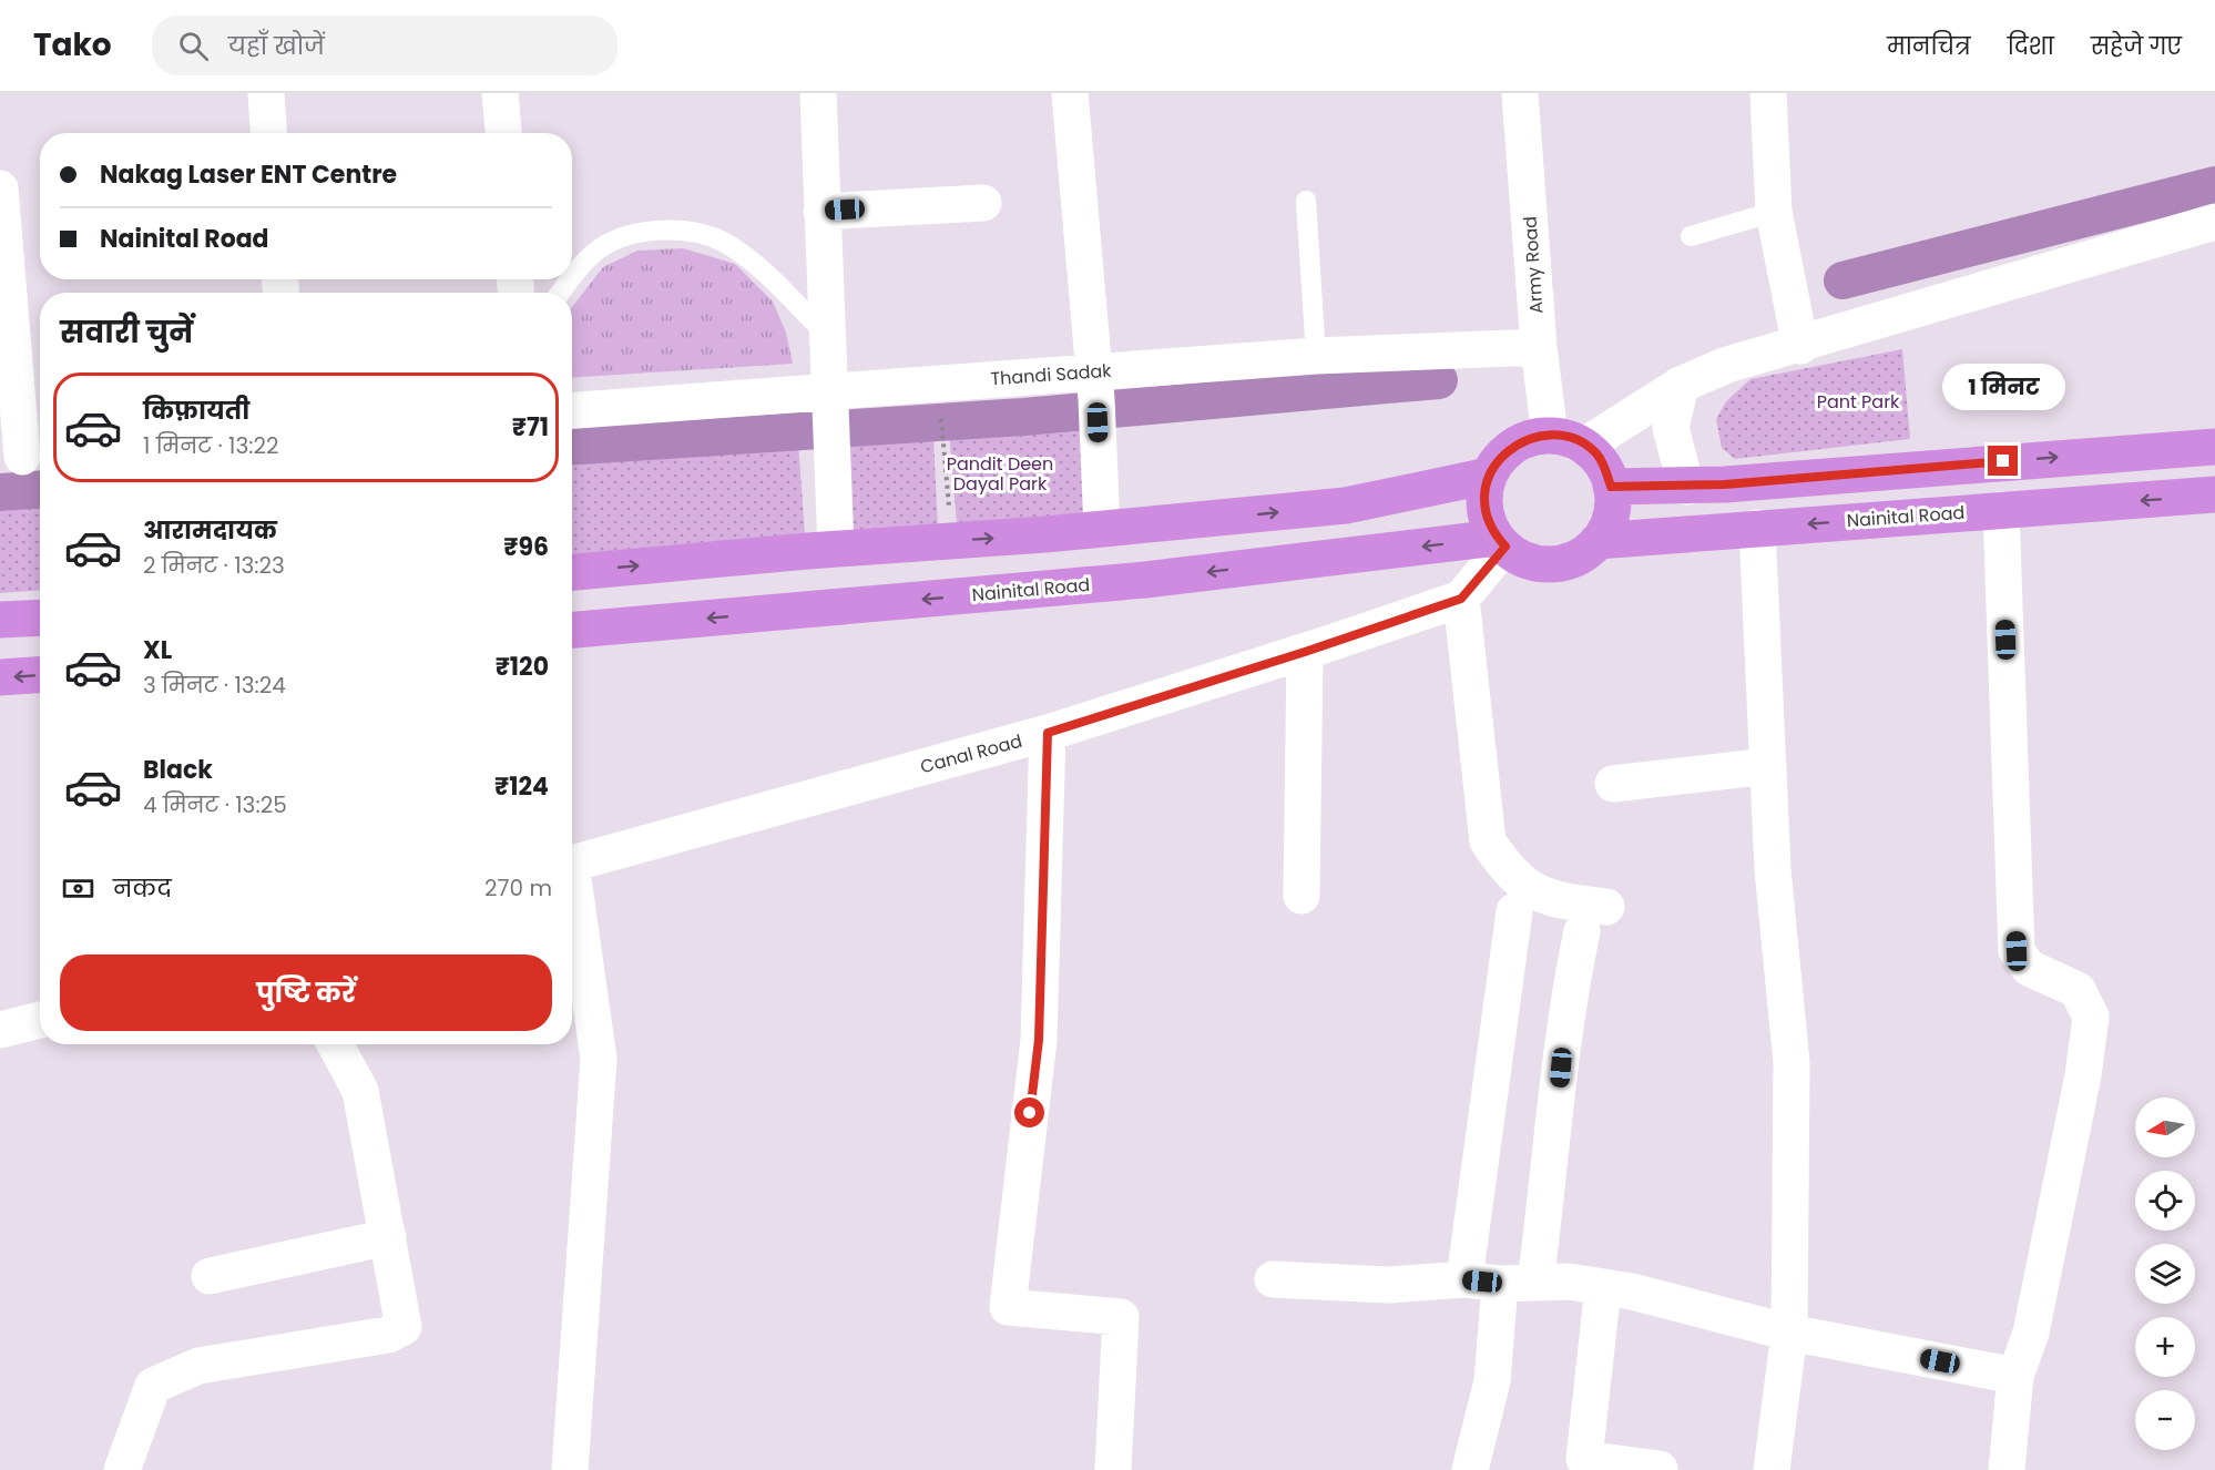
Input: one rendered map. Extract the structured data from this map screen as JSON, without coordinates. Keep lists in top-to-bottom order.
{
  "streets": {
    "highway": ["Nainital Road"],
    "street": ["Army Road", "Thandi Sadak", "Canal Road"]
  },
  "crossings": [
    ["Army Road", "Thandi Sadak"],
    ["Army Road", "Nainital Road"]
  ],
  "parks": ["Pant Park", "Pandit Deen Dayal Park"],
  "north": "left",
  "page": {
    "header": "Tako",
    "search": "यहाँ खोजें",
    "nav": ["मानचित्र", "दिशा", "सहेजे गए"],
    "banner": ["Nakag Laser ENT Centre", "Nainital Road"],
    "heading": "सवारी चुनें",
    "bubble": "1 मिनट",
    "list": [
      {
        "name": "किफ़ायती",
        "note": "1 मिनट · 13:22",
        "value": "₹71"
      },
      {
        "name": "आरामदायक",
        "note": "2 मिनट · 13:23",
        "value": "₹96"
      },
      {
        "name": "XL",
        "note": "3 मिनट · 13:24",
        "value": "₹120"
      },
      {
        "name": "Black",
        "note": "4 मिनट · 13:25",
        "value": "₹124"
      }
    ],
    "pay": ["नकद", "270 m"],
    "buttons": "पुष्टि करें",
    "map_buttons": ["+", "−"]
  }
}
